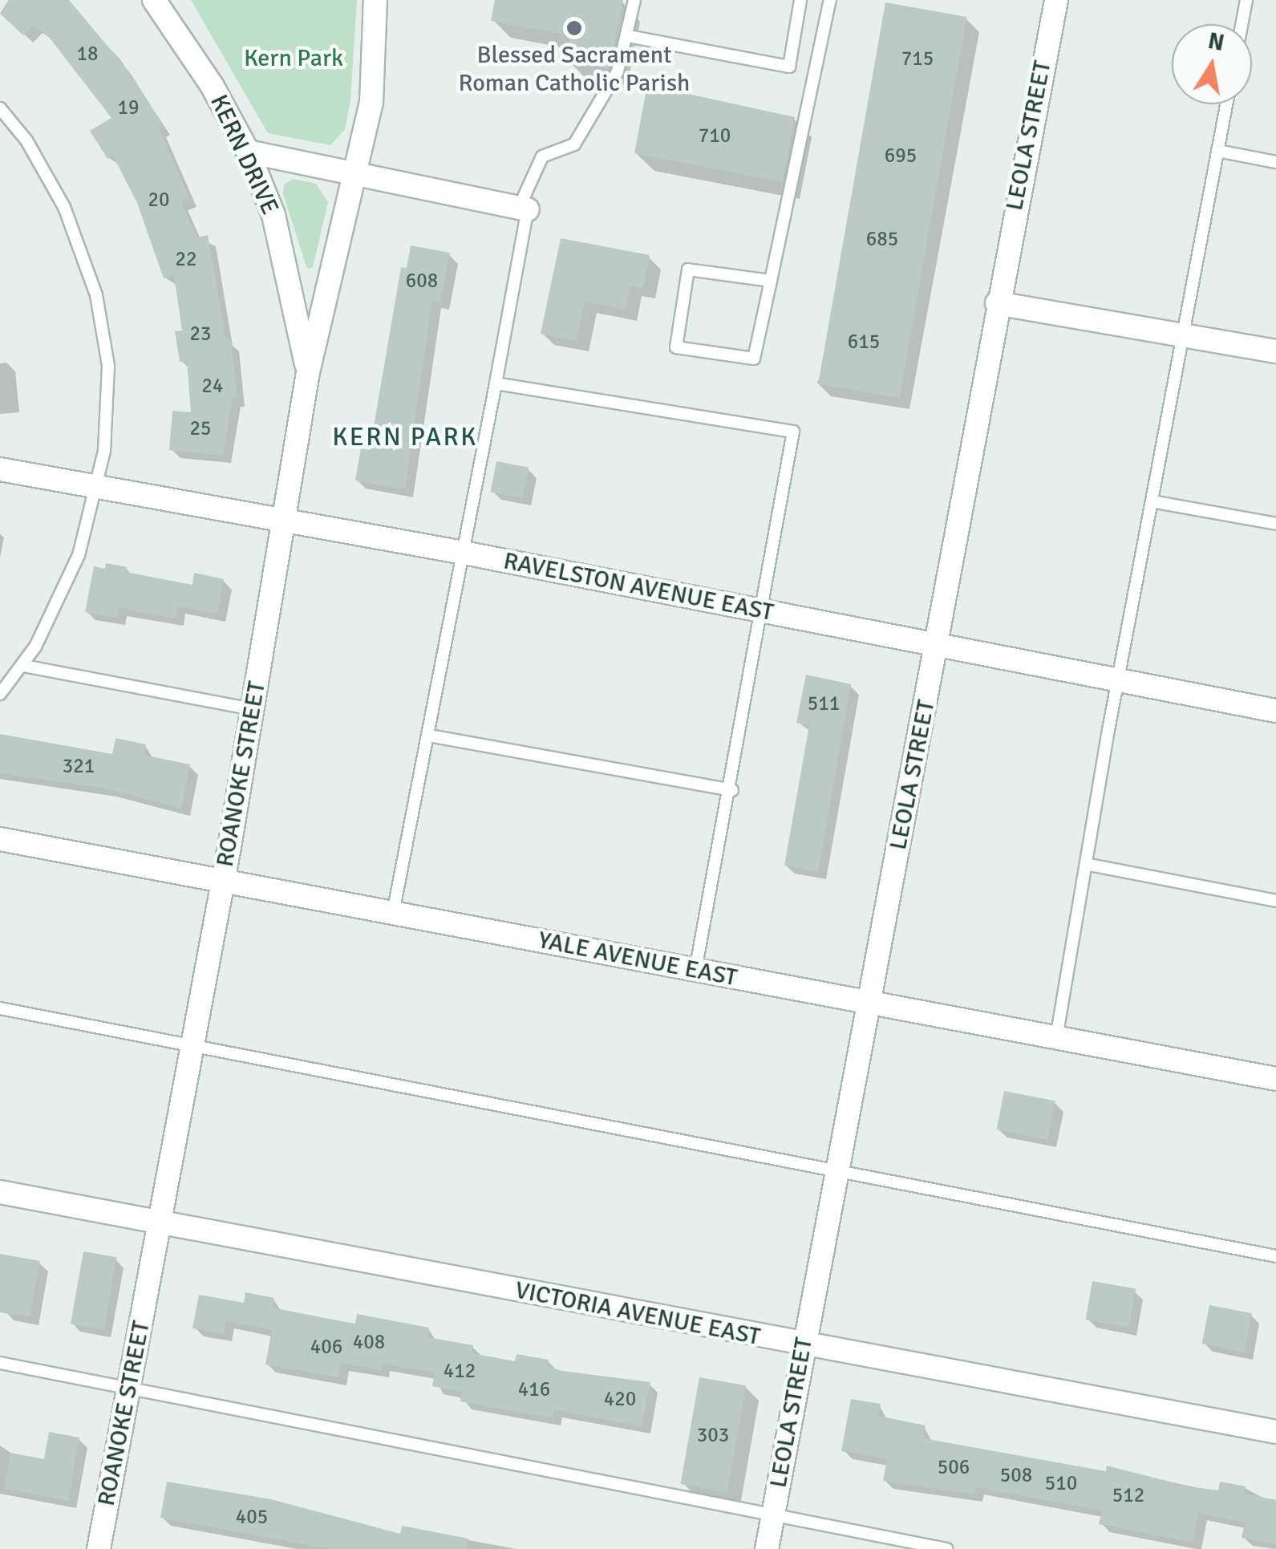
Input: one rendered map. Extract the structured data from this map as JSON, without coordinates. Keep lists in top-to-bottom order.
{
  "streets": {
    "street": [
      "LEOLA STREET",
      "KERN DRIVE",
      "RAVELSTON AVENUE EAST",
      "ROANOKE STREET",
      "YALE AVENUE EAST",
      "VICTORIA AVENUE EAST"
    ]
  },
  "crossings": [
    ["LEOLA STREET", "RAVELSTON AVENUE EAST"],
    ["LEOLA STREET", "YALE AVENUE EAST"],
    ["LEOLA STREET", "VICTORIA AVENUE EAST"],
    ["KERN DRIVE", "ROANOKE STREET"],
    ["RAVELSTON AVENUE EAST", "ROANOKE STREET"],
    ["ROANOKE STREET", "YALE AVENUE EAST"],
    ["ROANOKE STREET", "VICTORIA AVENUE EAST"]
  ],
  "districts": ["KERN PARK"],
  "parks": ["Kern Park"],
  "places": ["Blessed Sacrament Roman Catholic Parish"],
  "house_numbers": [
    "18",
    "715",
    "19",
    "710",
    "695",
    "20",
    "685",
    "22",
    "608",
    "23",
    "615",
    "24",
    "25",
    "511",
    "321",
    "408",
    "406",
    "412",
    "416",
    "420",
    "303",
    "506",
    "508",
    "510",
    "512",
    "405"
  ],
  "north": "top"
}
